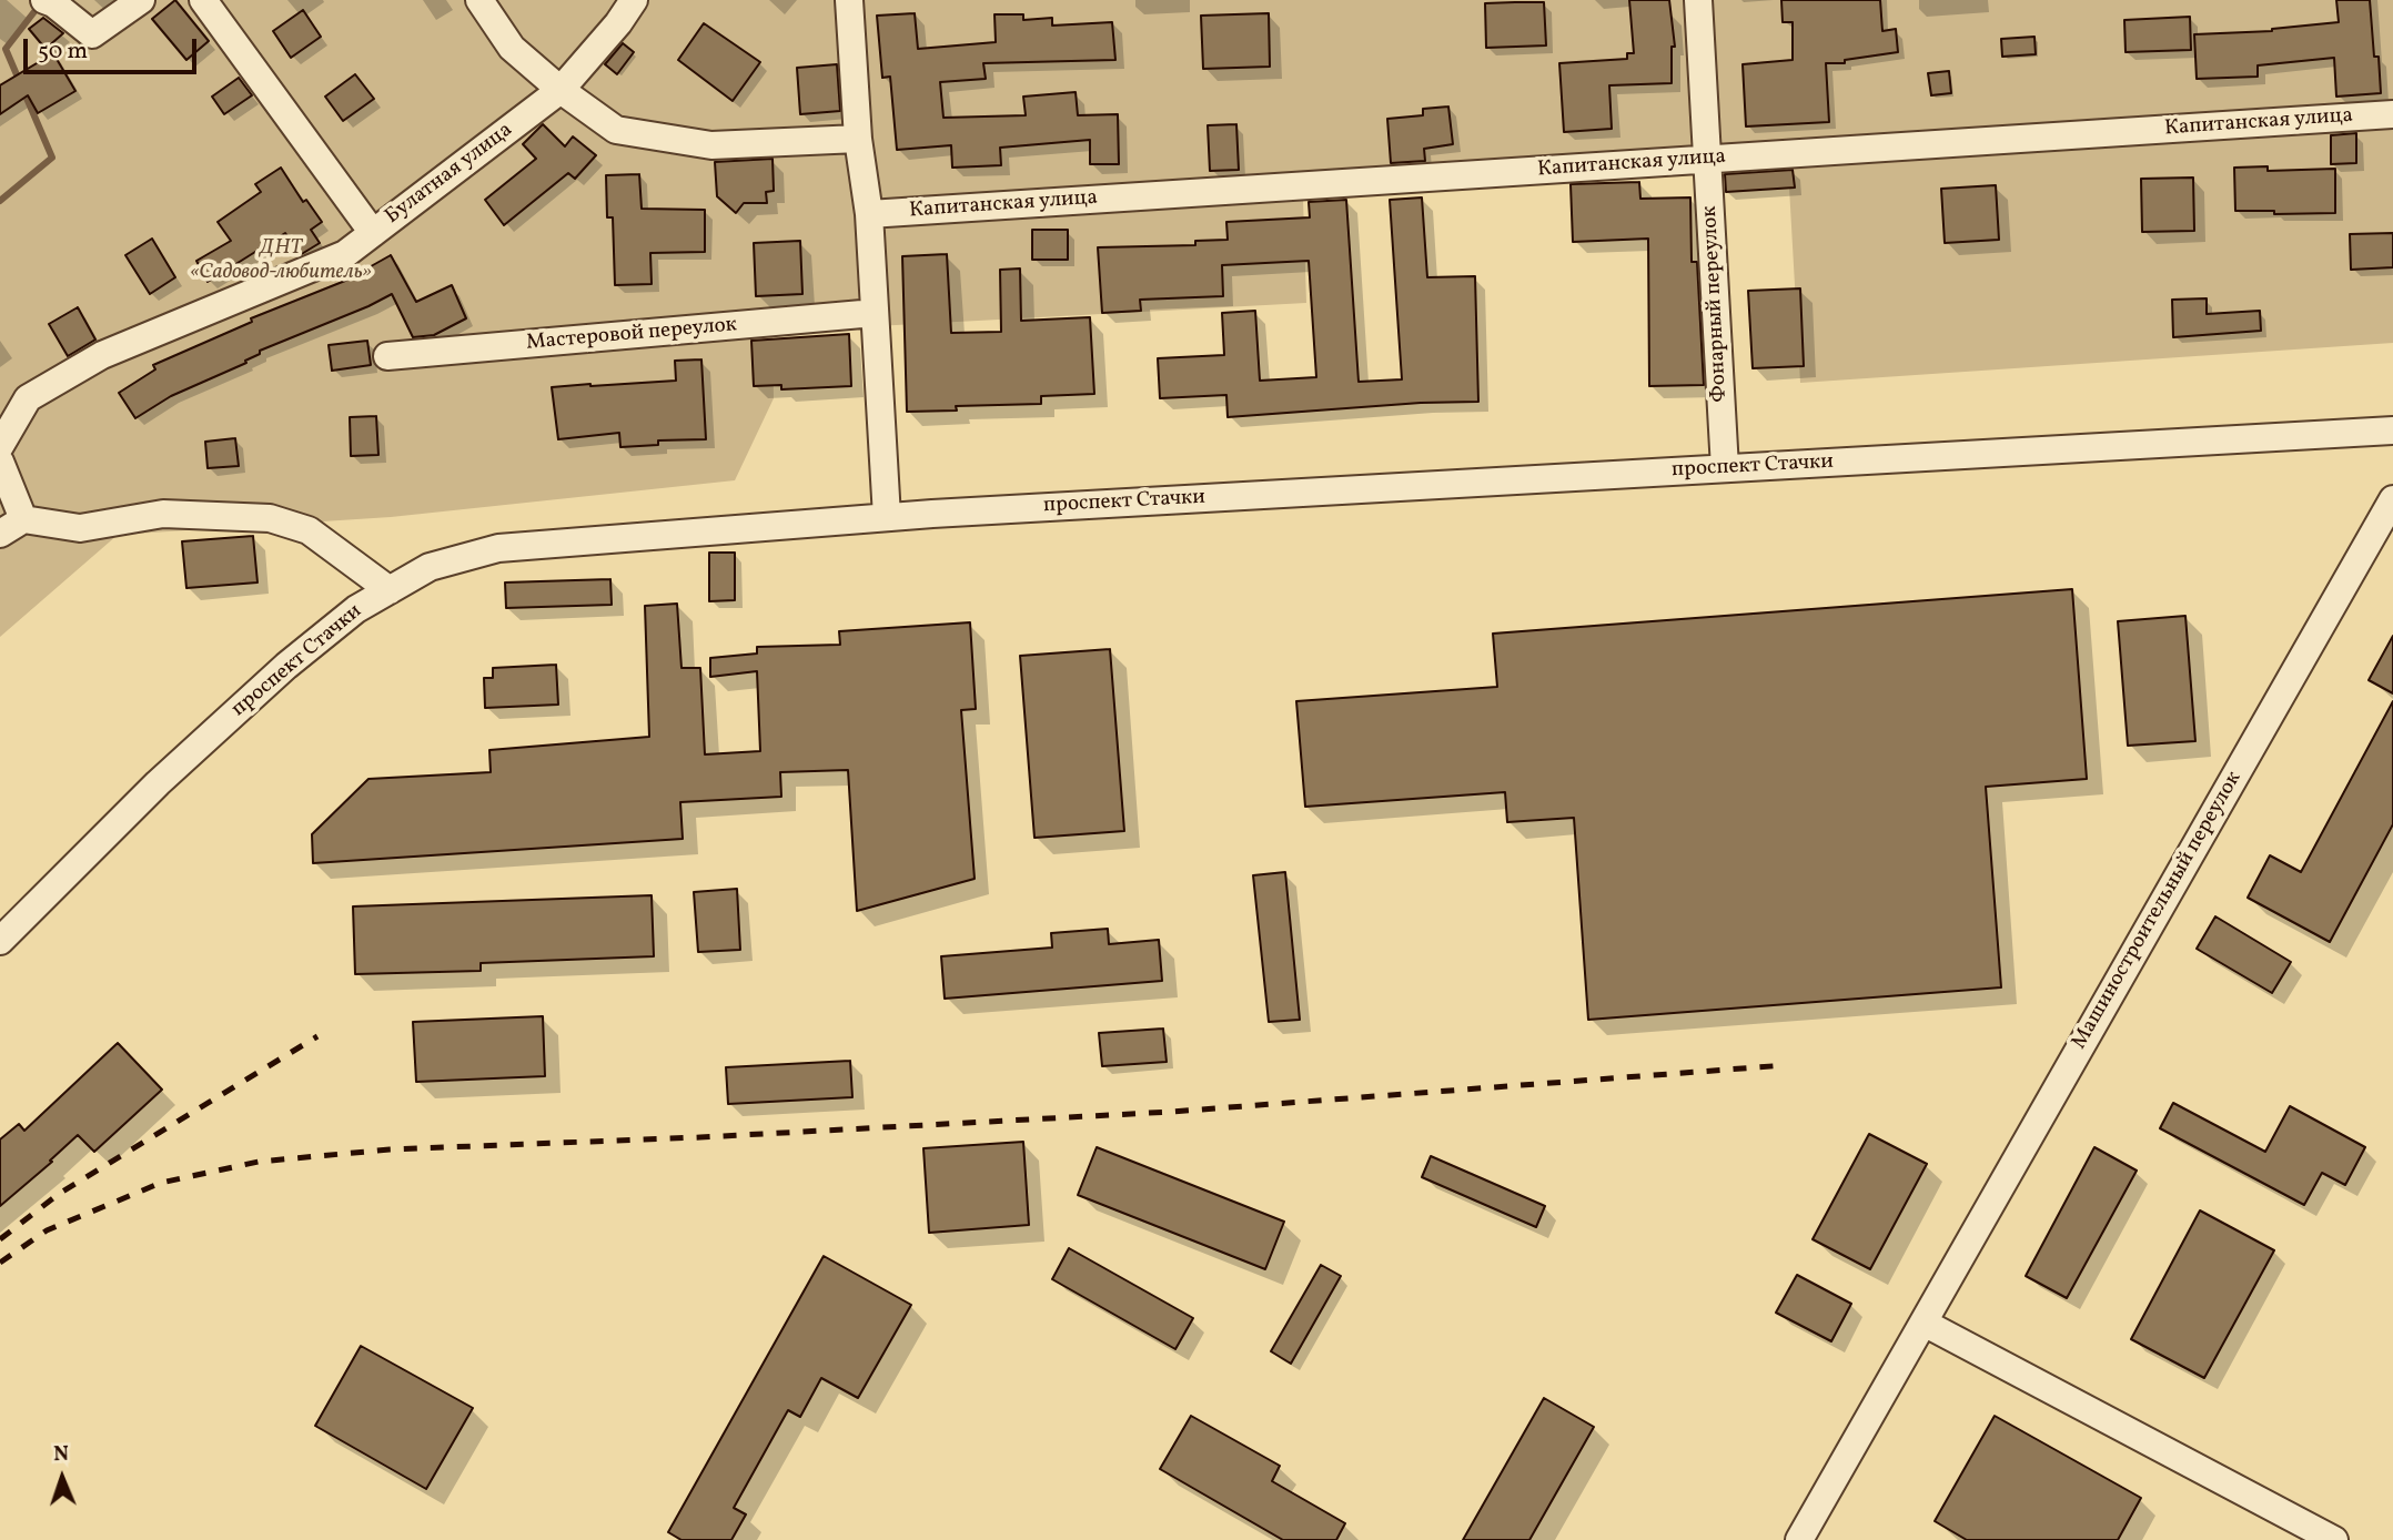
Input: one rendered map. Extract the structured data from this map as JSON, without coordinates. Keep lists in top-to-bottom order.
{
  "streets": {
    "street": [
      "Капитанская улица",
      "Булатная улица",
      "Фонарный переулок",
      "Мастеровой переулок",
      "проспект Стачки",
      "Машиностроительный переулок"
    ]
  },
  "crossings": [
    ["Капитанская улица", "Фонарный переулок"],
    ["Фонарный переулок", "проспект Стачки"]
  ],
  "parks": ["ДНТ «Садовод-любитель»"],
  "scale_bar": "50 m",
  "north": "top"
}
